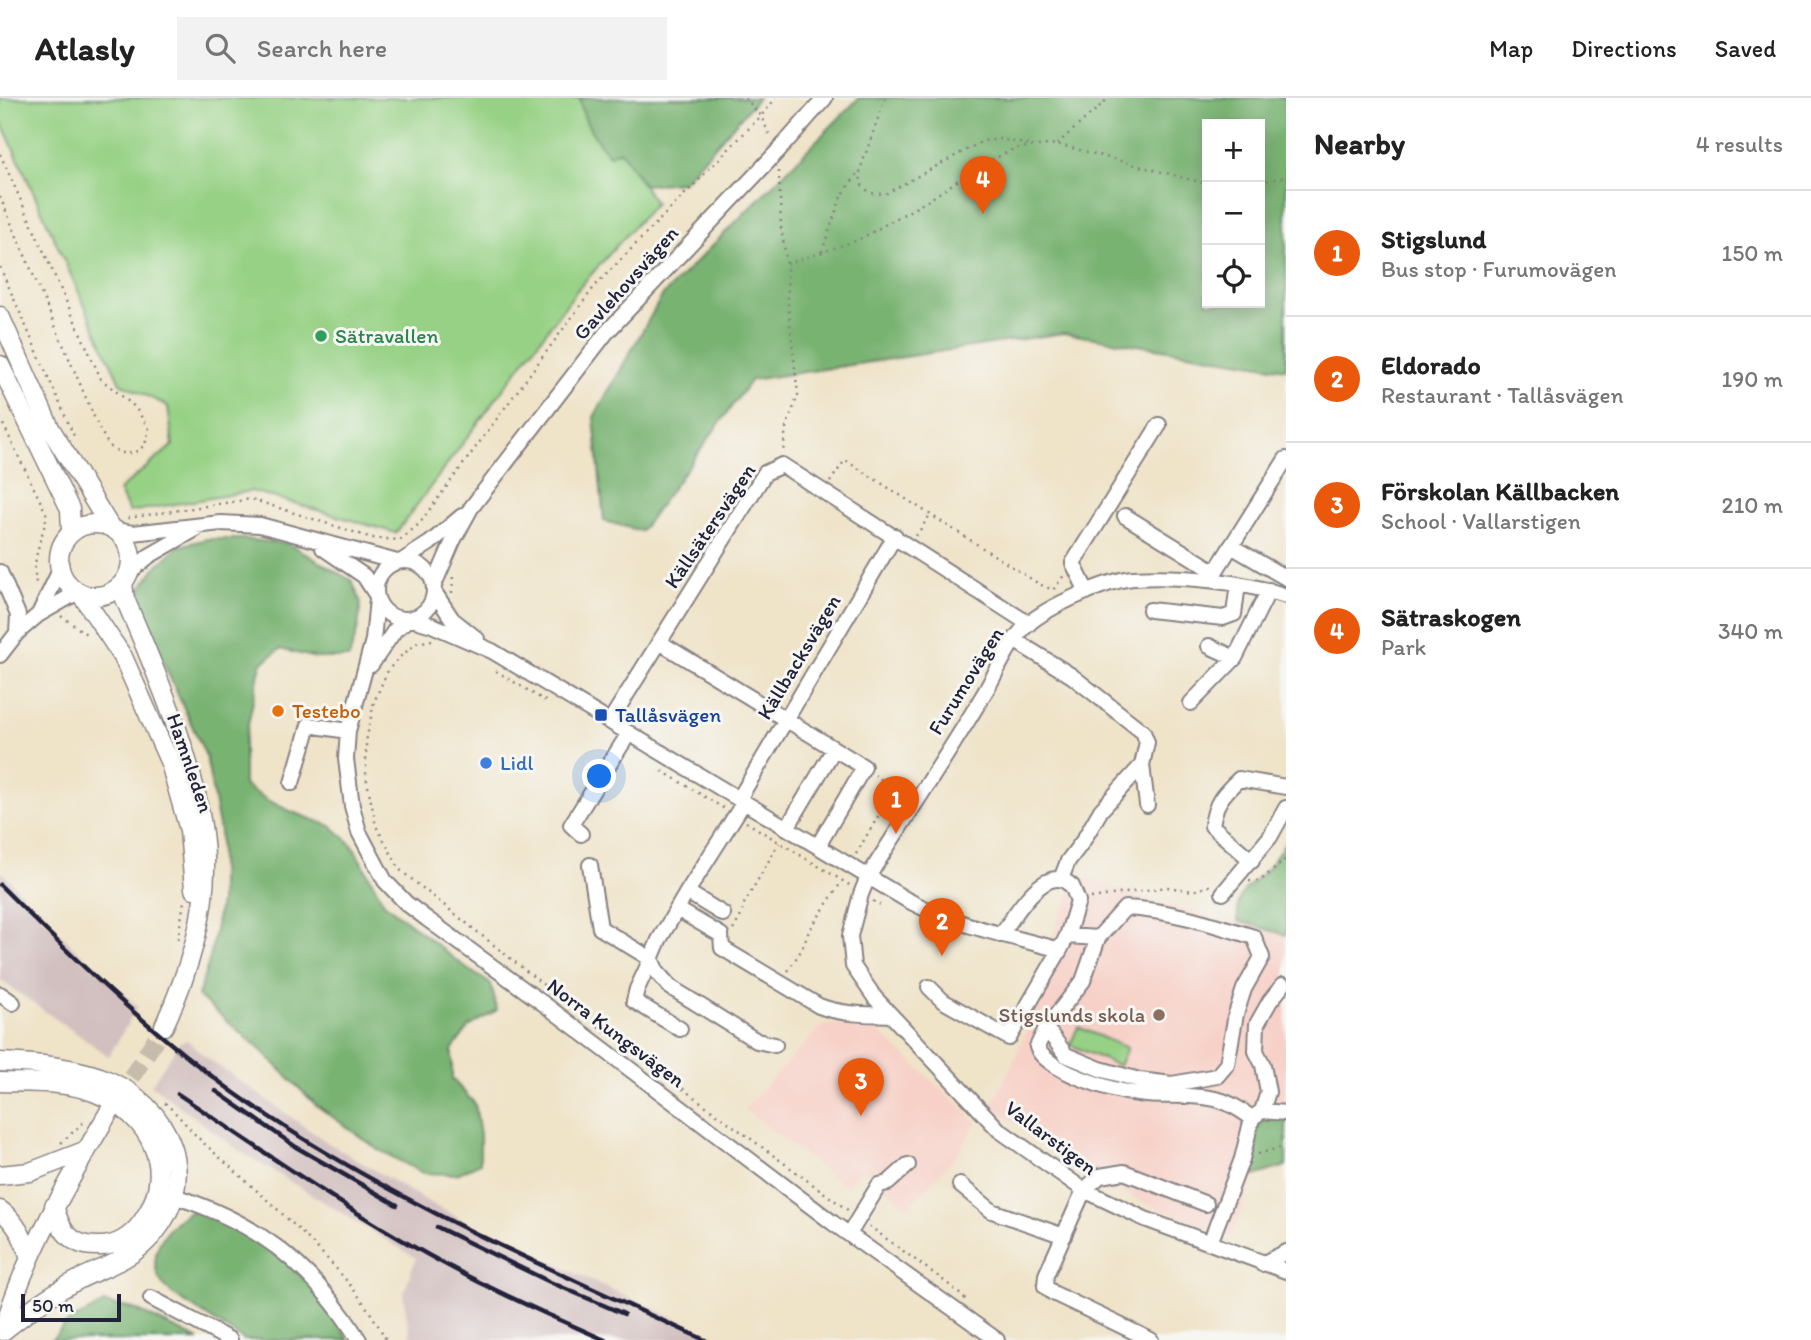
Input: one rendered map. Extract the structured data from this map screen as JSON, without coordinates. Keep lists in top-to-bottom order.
{
  "streets": {
    "main road": ["Hamnleden"],
    "street": [
      "Gavlehovsvägen",
      "Källsätersvägen",
      "Källbacksvägen",
      "Furumovägen",
      "Norra Kungsvägen",
      "Vallarstigen"
    ]
  },
  "crossings": [
    ["Gavlehovsvägen", "Norra Kungsvägen"],
    ["Källsätersvägen", "Källbacksvägen"],
    ["Källsätersvägen", "Furumovägen"],
    ["Furumovägen", "Vallarstigen"]
  ],
  "places": {
    "other": [
      "Sätravallen",
      "Testebo",
      "Lidl",
      "Stigslunds skola"
    ],
    "transit": ["Tallåsvägen"]
  },
  "scale_bar": "50 m",
  "page": {
    "header": "Atlasly",
    "search": "Search here",
    "nav": ["Map", "Directions", "Saved"],
    "heading": ["Nearby", "4 results"],
    "map_buttons": ["+", "−"],
    "pins": [
      "4",
      "1",
      "2",
      "3"
    ],
    "list": [
      {
        "mark": "1",
        "name": "Stigslund",
        "note": "Bus stop · Furumovägen",
        "value": "150 m"
      },
      {
        "mark": "2",
        "name": "Eldorado",
        "note": "Restaurant · Tallåsvägen",
        "value": "190 m"
      },
      {
        "mark": "3",
        "name": "Förskolan Källbacken",
        "note": "School · Vallarstigen",
        "value": "210 m"
      },
      {
        "mark": "4",
        "name": "Sätraskogen",
        "note": "Park",
        "value": "340 m"
      }
    ],
    "scale": "50 m"
  }
}
